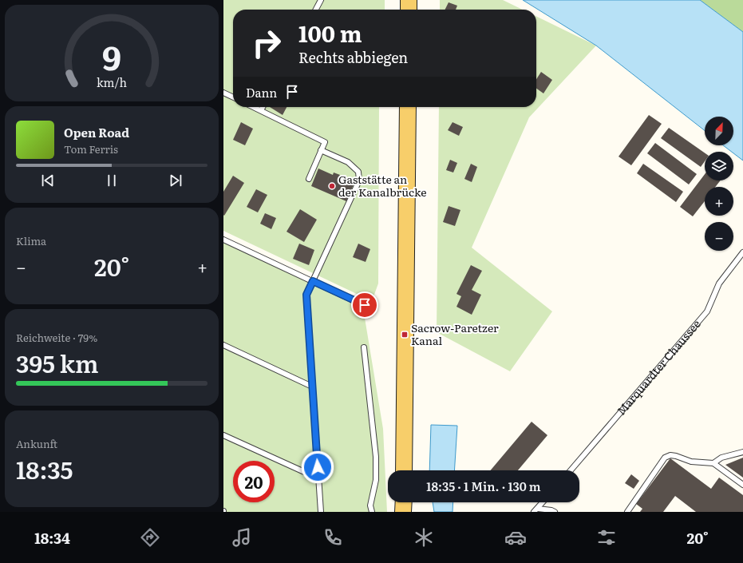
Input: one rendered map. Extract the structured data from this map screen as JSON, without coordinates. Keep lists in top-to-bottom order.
{
  "streets": {
    "lane": ["Marquardter Chaussee"]
  },
  "places": {
    "other": ["Gaststätte an der Kanalbrücke"],
    "transit": ["Sacrow-Paretzer Kanal"]
  },
  "north": "top right",
  "page": {
    "turn": ["100 m", "Rechts abbiegen"],
    "then": "Dann",
    "map_buttons": ["+", "−"],
    "song": ["Open Road", "Tom Ferris"],
    "tile": [
      "Klima",
      ["Reichweite · 79%", "395 km"],
      ["Ankunft", "18:35"]
    ],
    "heat": ["−", "20°", "+"],
    "limit": "20",
    "trip": "18:35 · 1 Min. · 130 m",
    "tabs": ["18:34", "20°"],
    "gauge": ["9", "km/h"]
  }
}
